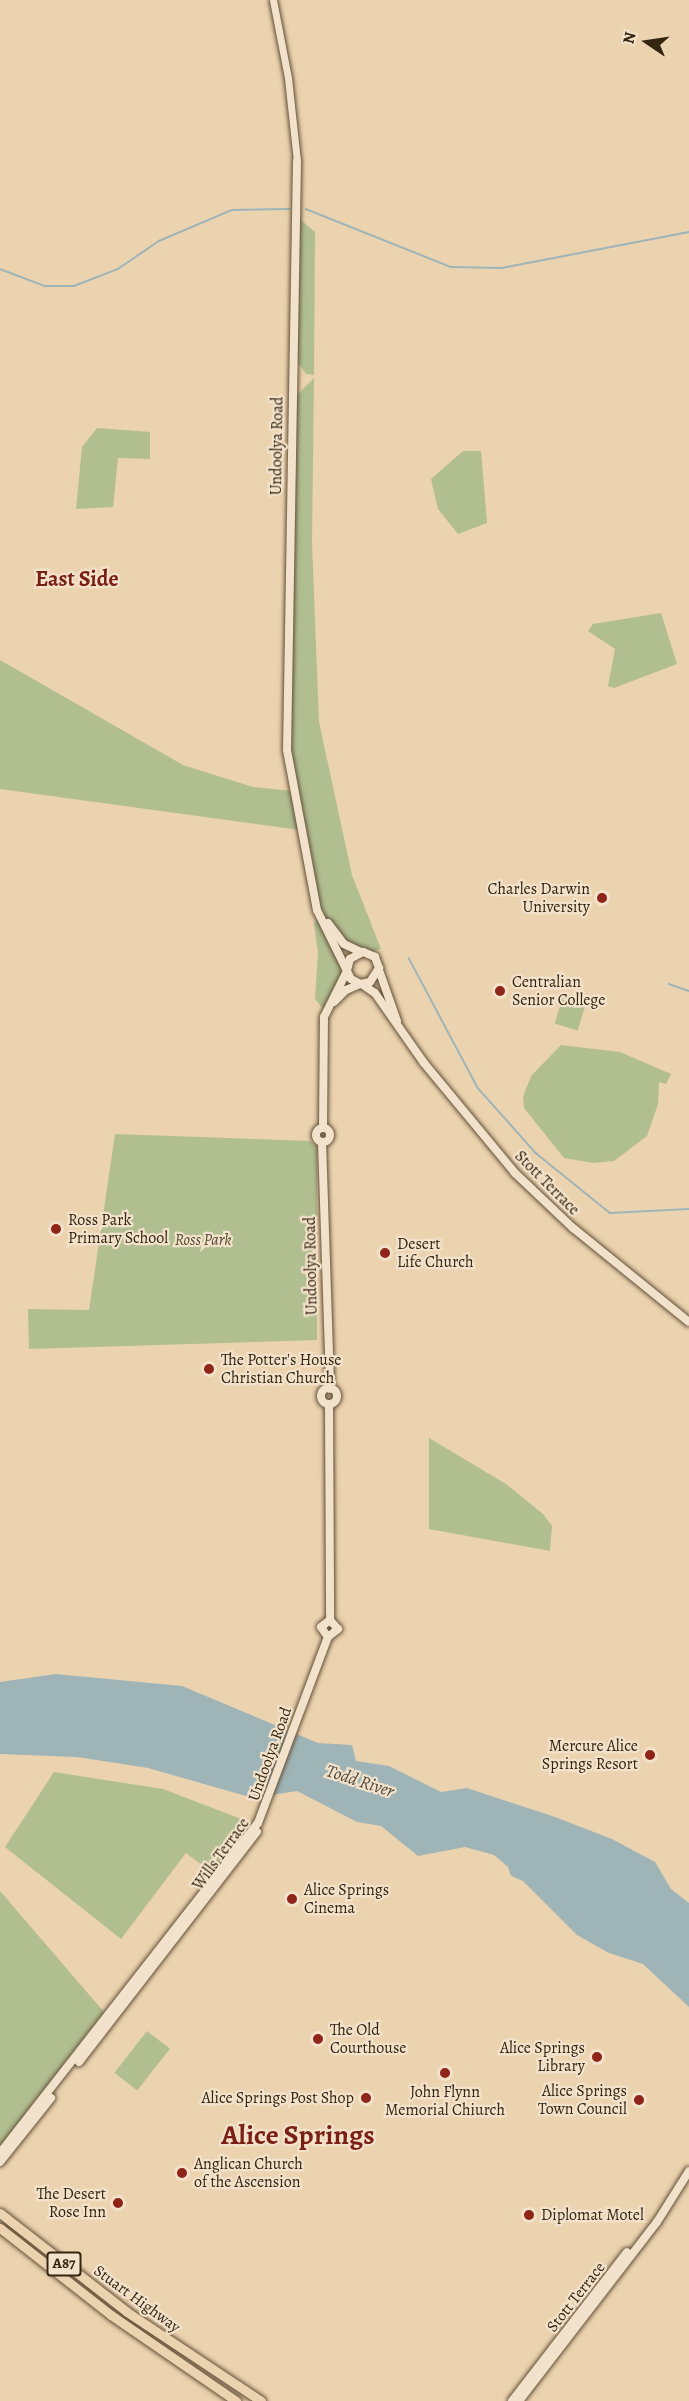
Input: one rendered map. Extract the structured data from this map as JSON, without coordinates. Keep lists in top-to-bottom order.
{
  "streets": {
    "highway": ["A87", "Stuart Highway"],
    "main road": ["Undoolya Road", "Stott Terrace", "Wills Terrace"]
  },
  "crossings": [
    ["Undoolya Road", "Stott Terrace"],
    ["Undoolya Road", "Wills Terrace"]
  ],
  "districts": ["East Side", "Alice Springs"],
  "water": ["Todd River"],
  "parks": ["Ross Park"],
  "places": [
    "Charles Darwin University",
    "Centralian Senior College",
    "Ross Park Primary School",
    "Desert Life Church",
    "The Potter's House Christian Church",
    "Mercure Alice Springs Resort",
    "Alice Springs Cinema",
    "The Old Courthouse",
    "Alice Springs Library",
    "John Flynn Memorial Chiurch",
    "Alice Springs Post Shop",
    "Alice Springs Town Council",
    "Anglican Church of the Ascension",
    "The Desert Rose Inn",
    "Diplomat Motel"
  ],
  "north": "left"
}
